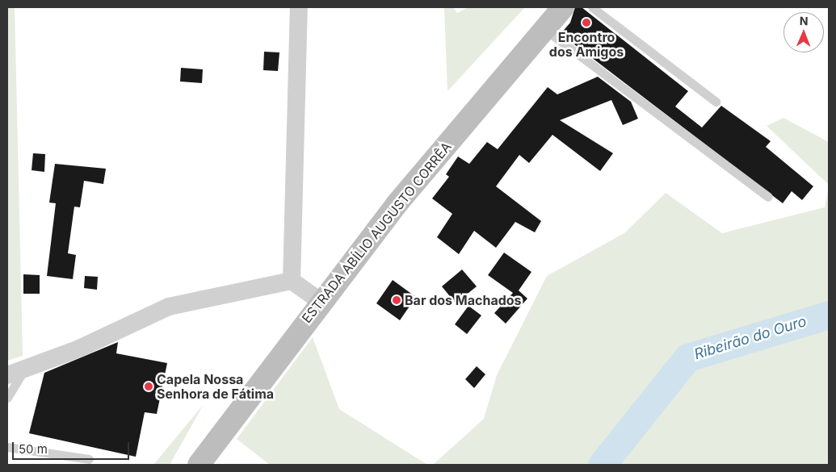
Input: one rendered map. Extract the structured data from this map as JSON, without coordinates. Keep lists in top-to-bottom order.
{
  "streets": {
    "main road": ["ESTRADA ABÍLIO AUGUSTO CORRÊA"]
  },
  "water": ["Ribeirão do Ouro"],
  "places": ["Encontro dos Amigos", "Bar dos Machados", "Capela Nossa Senhora de Fátima"],
  "scale_bar": "50 m",
  "north": "top"
}
